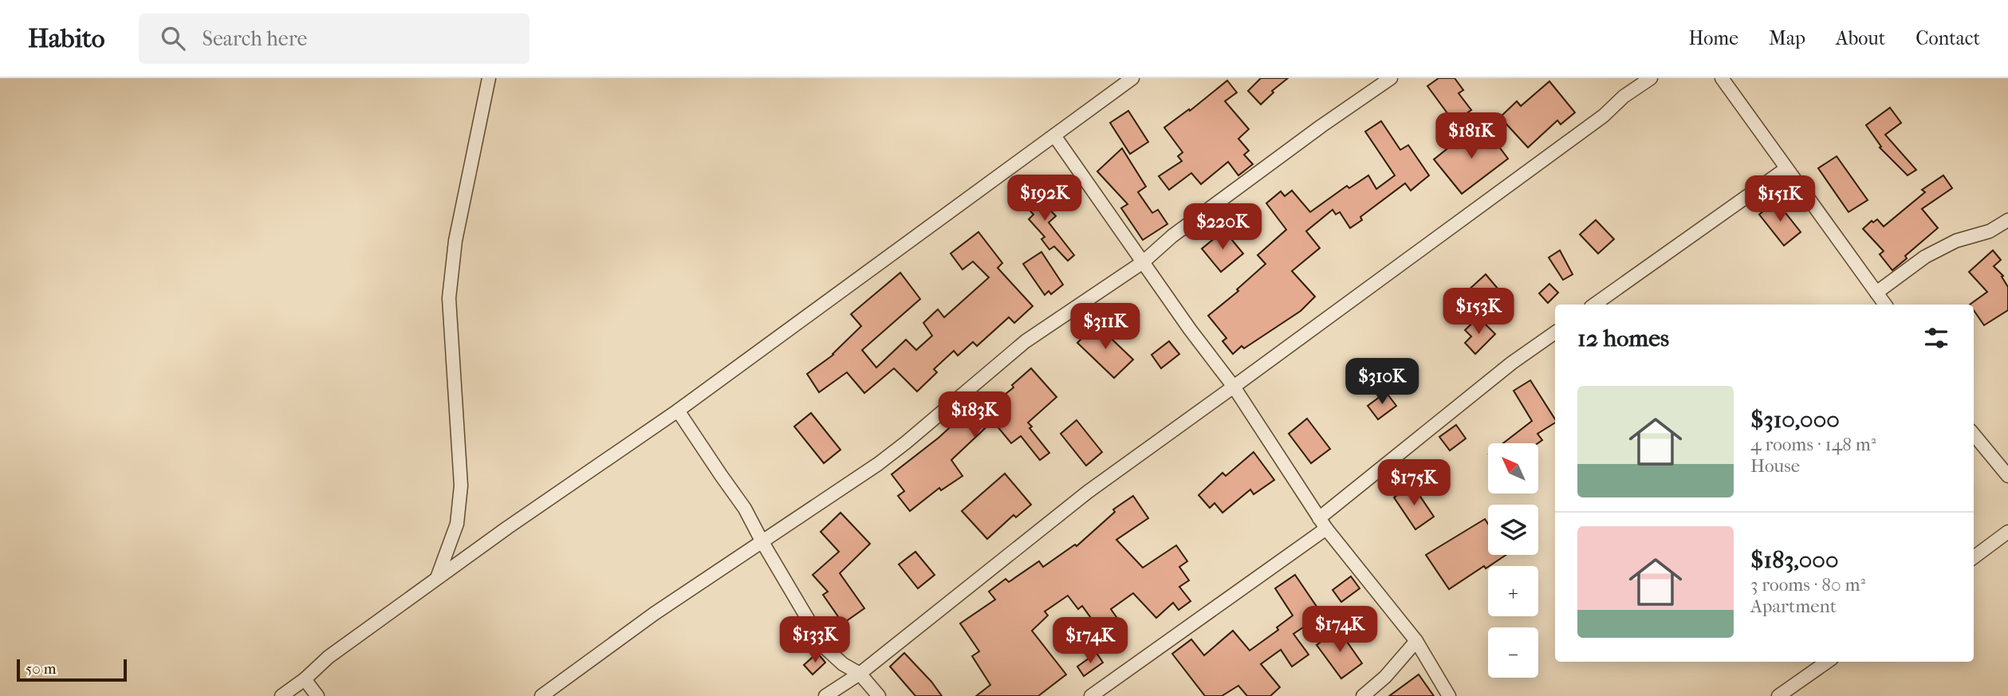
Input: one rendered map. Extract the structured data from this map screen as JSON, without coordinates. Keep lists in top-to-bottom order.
{
  "scale_bar": "50 m",
  "north": "top left",
  "page": {
    "header": "Habito",
    "search": "Search here",
    "nav": [
      "Home",
      "Map",
      "About",
      "Contact"
    ],
    "price": [
      "$181K",
      "$192K",
      "$151K",
      "$220K",
      "$153K",
      "$311K",
      "$310K",
      "$183K",
      "$175K",
      "$174K",
      "$133K",
      "$174K"
    ],
    "heading": "12 homes",
    "list": [
      {
        "name": "$310,000",
        "note": "4 rooms · 148 m² · House"
      },
      {
        "name": "$183,000",
        "note": "3 rooms · 80 m² · Apartment"
      }
    ],
    "map_buttons": ["+", "−"],
    "scale": "50 m"
  }
}
